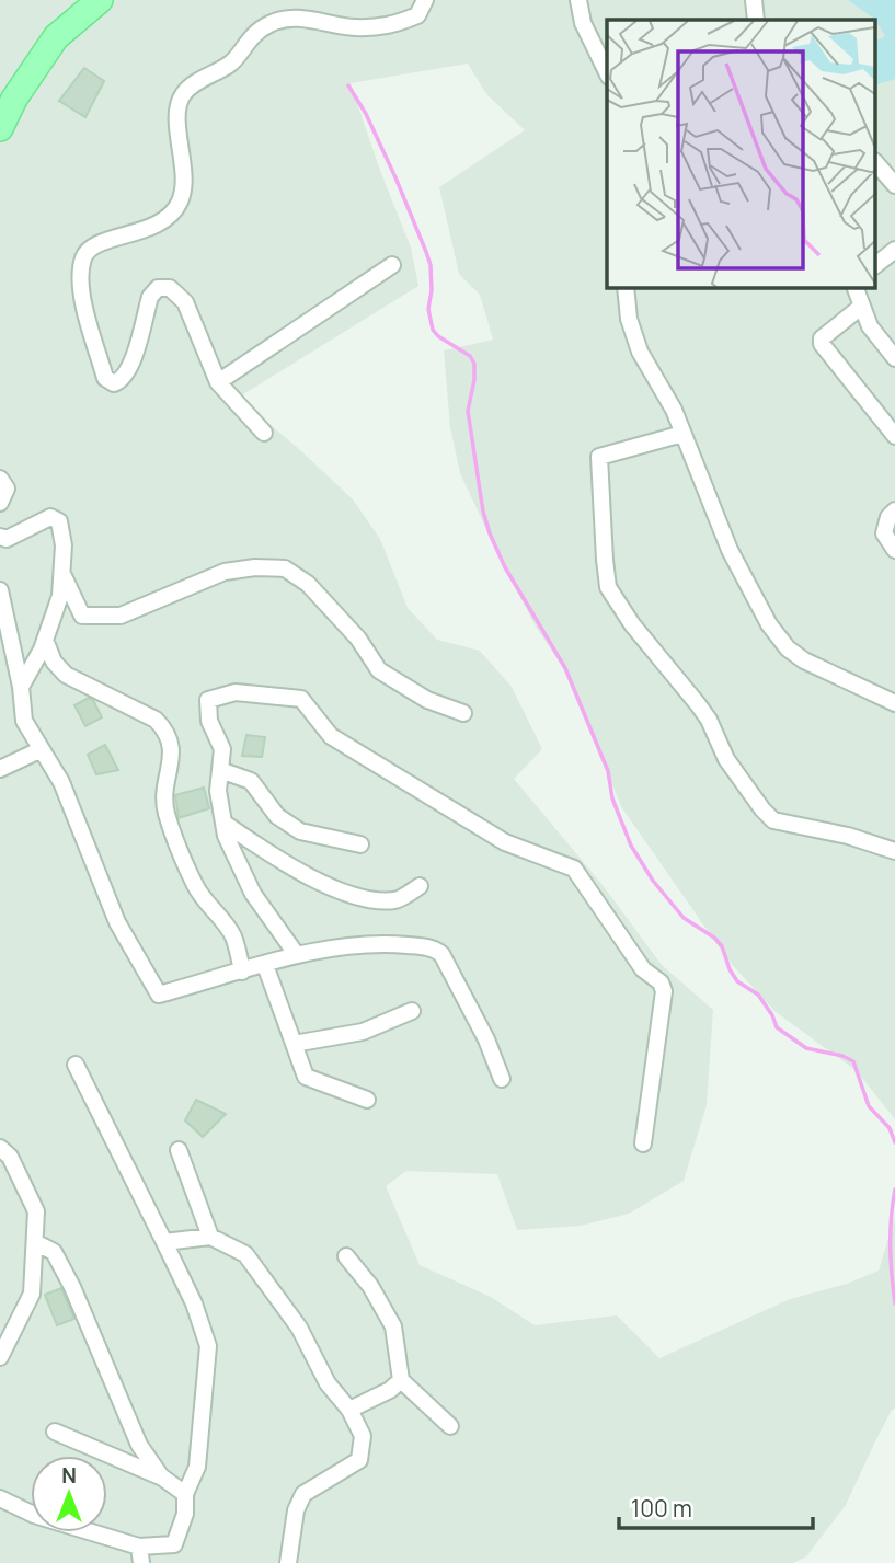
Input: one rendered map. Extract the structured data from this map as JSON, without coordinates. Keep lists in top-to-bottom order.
{
  "scale_bar": "100 m",
  "north": "top"
}
